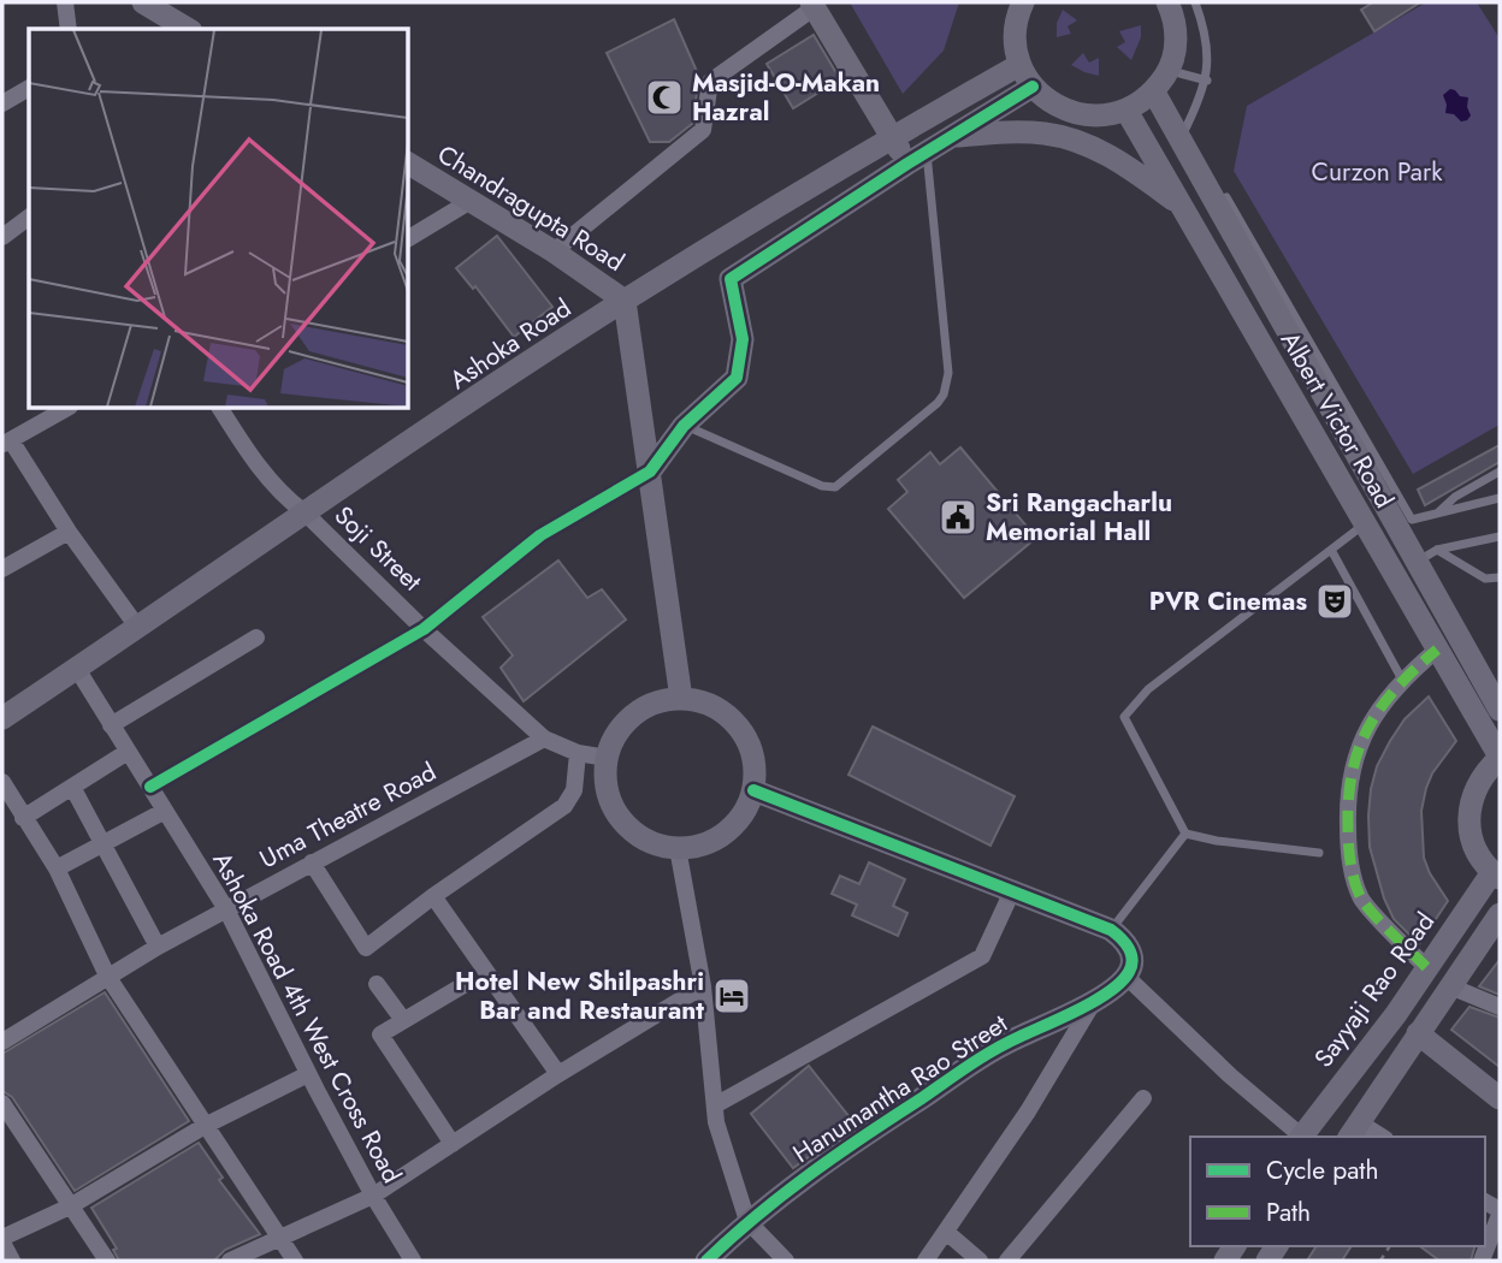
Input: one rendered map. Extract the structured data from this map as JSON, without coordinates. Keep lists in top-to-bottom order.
{
  "streets": {
    "main road": [
      "Chandragupta Road",
      "Ashoka Road",
      "Albert Victor Road",
      "Sayyaji Rao Road",
      "Hanumantha Rao Street"
    ],
    "street": ["Soji Street", "Uma Theatre Road", "Ashoka Road 4th West Cross Road"]
  },
  "crossings": [
    ["Chandragupta Road", "Ashoka Road"],
    ["Ashoka Road", "Soji Street"],
    ["Ashoka Road", "Ashoka Road 4th West Cross Road"],
    ["Soji Street", "Uma Theatre Road"],
    ["Uma Theatre Road", "Ashoka Road 4th West Cross Road"]
  ],
  "parks": ["Curzon Park"],
  "places": {
    "mosque": ["Masjid-O-Makan Hazral"],
    "public building": ["Sri Rangacharlu Memorial Hall"],
    "theatre": ["PVR Cinemas"],
    "hotel": ["Hotel New Shilpashri Bar and Restaurant"]
  },
  "legend": ["Cycle path", "Path"]
}
